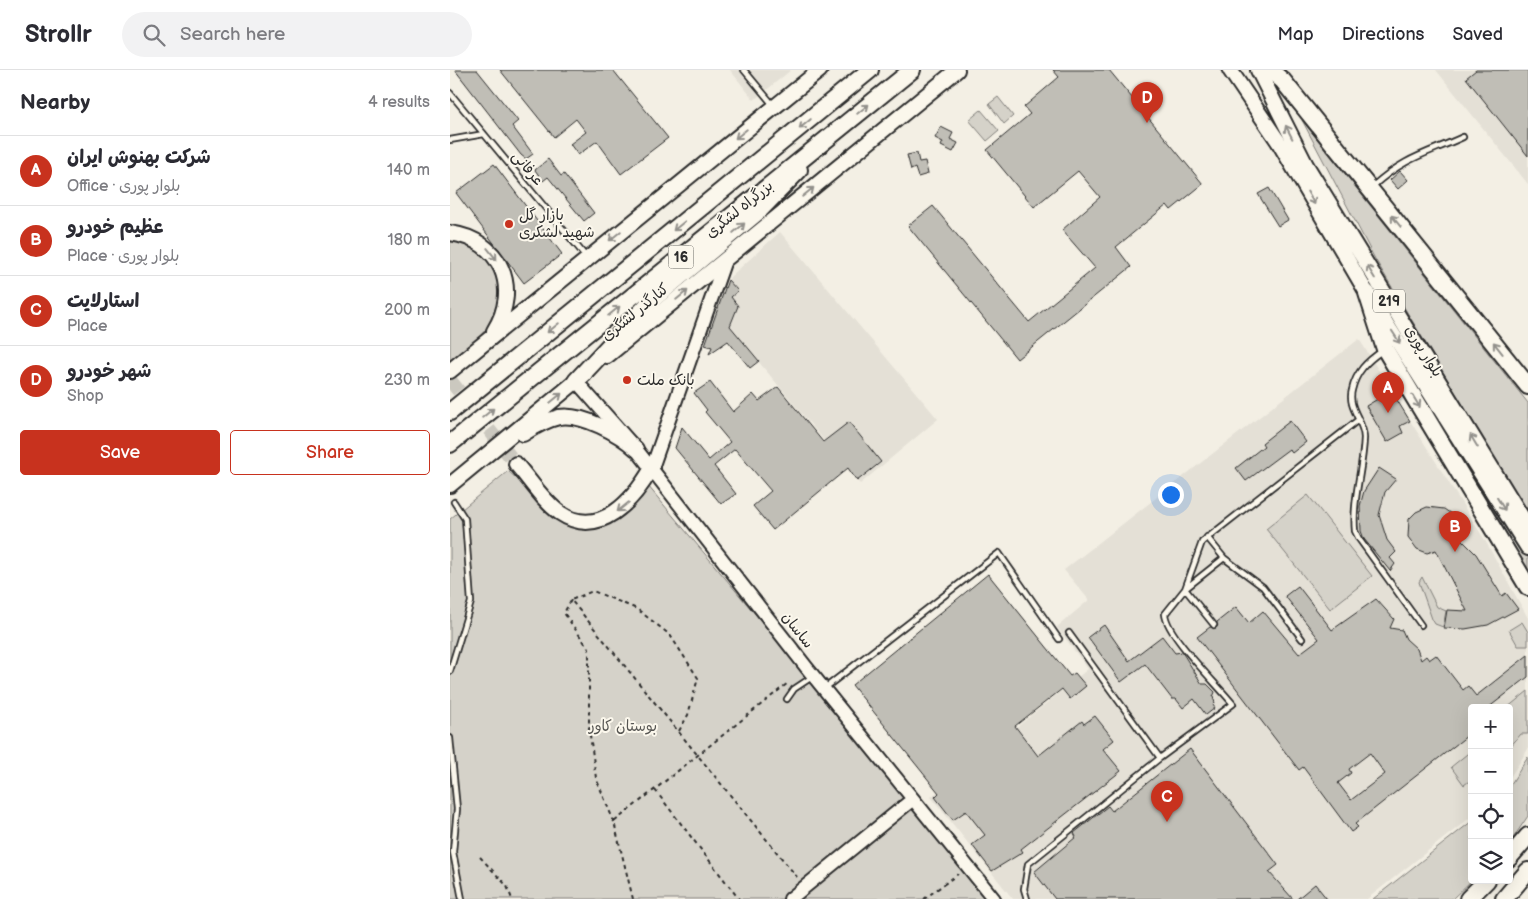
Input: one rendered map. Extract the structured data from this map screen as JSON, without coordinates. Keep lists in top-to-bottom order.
{
  "streets": {
    "highway": ["بزرگراه لشگری", "16"],
    "main road": ["219", "کنارگذر لشگری", "بلوار پوری"],
    "street": ["ساسان"],
    "lane": ["عرفانی"]
  },
  "crossings": [
    ["کنارگذر لشگری", "ساسان"]
  ],
  "parks": ["بوستان کاور"],
  "places": ["بازار گل شهید لشکری", "بانک ملت"],
  "page": {
    "header": "Strollr",
    "search": "Search here",
    "nav": ["Map", "Directions", "Saved"],
    "heading": ["Nearby", "4 results"],
    "pins": [
      "D",
      "A",
      "B",
      "C"
    ],
    "list": [
      {
        "mark": "A",
        "name": "شرکت بهنوش ایران",
        "note": "Office · بلوار پوری",
        "value": "140 m"
      },
      {
        "mark": "B",
        "name": "عظیم خودرو",
        "note": "Place · بلوار پوری",
        "value": "180 m"
      },
      {
        "mark": "C",
        "name": "استارلایت",
        "note": "Place",
        "value": "200 m"
      },
      {
        "mark": "D",
        "name": "شهر خودرو",
        "note": "Shop",
        "value": "230 m"
      }
    ],
    "buttons": ["Save", "Share"],
    "map_buttons": ["+", "−"]
  }
}
